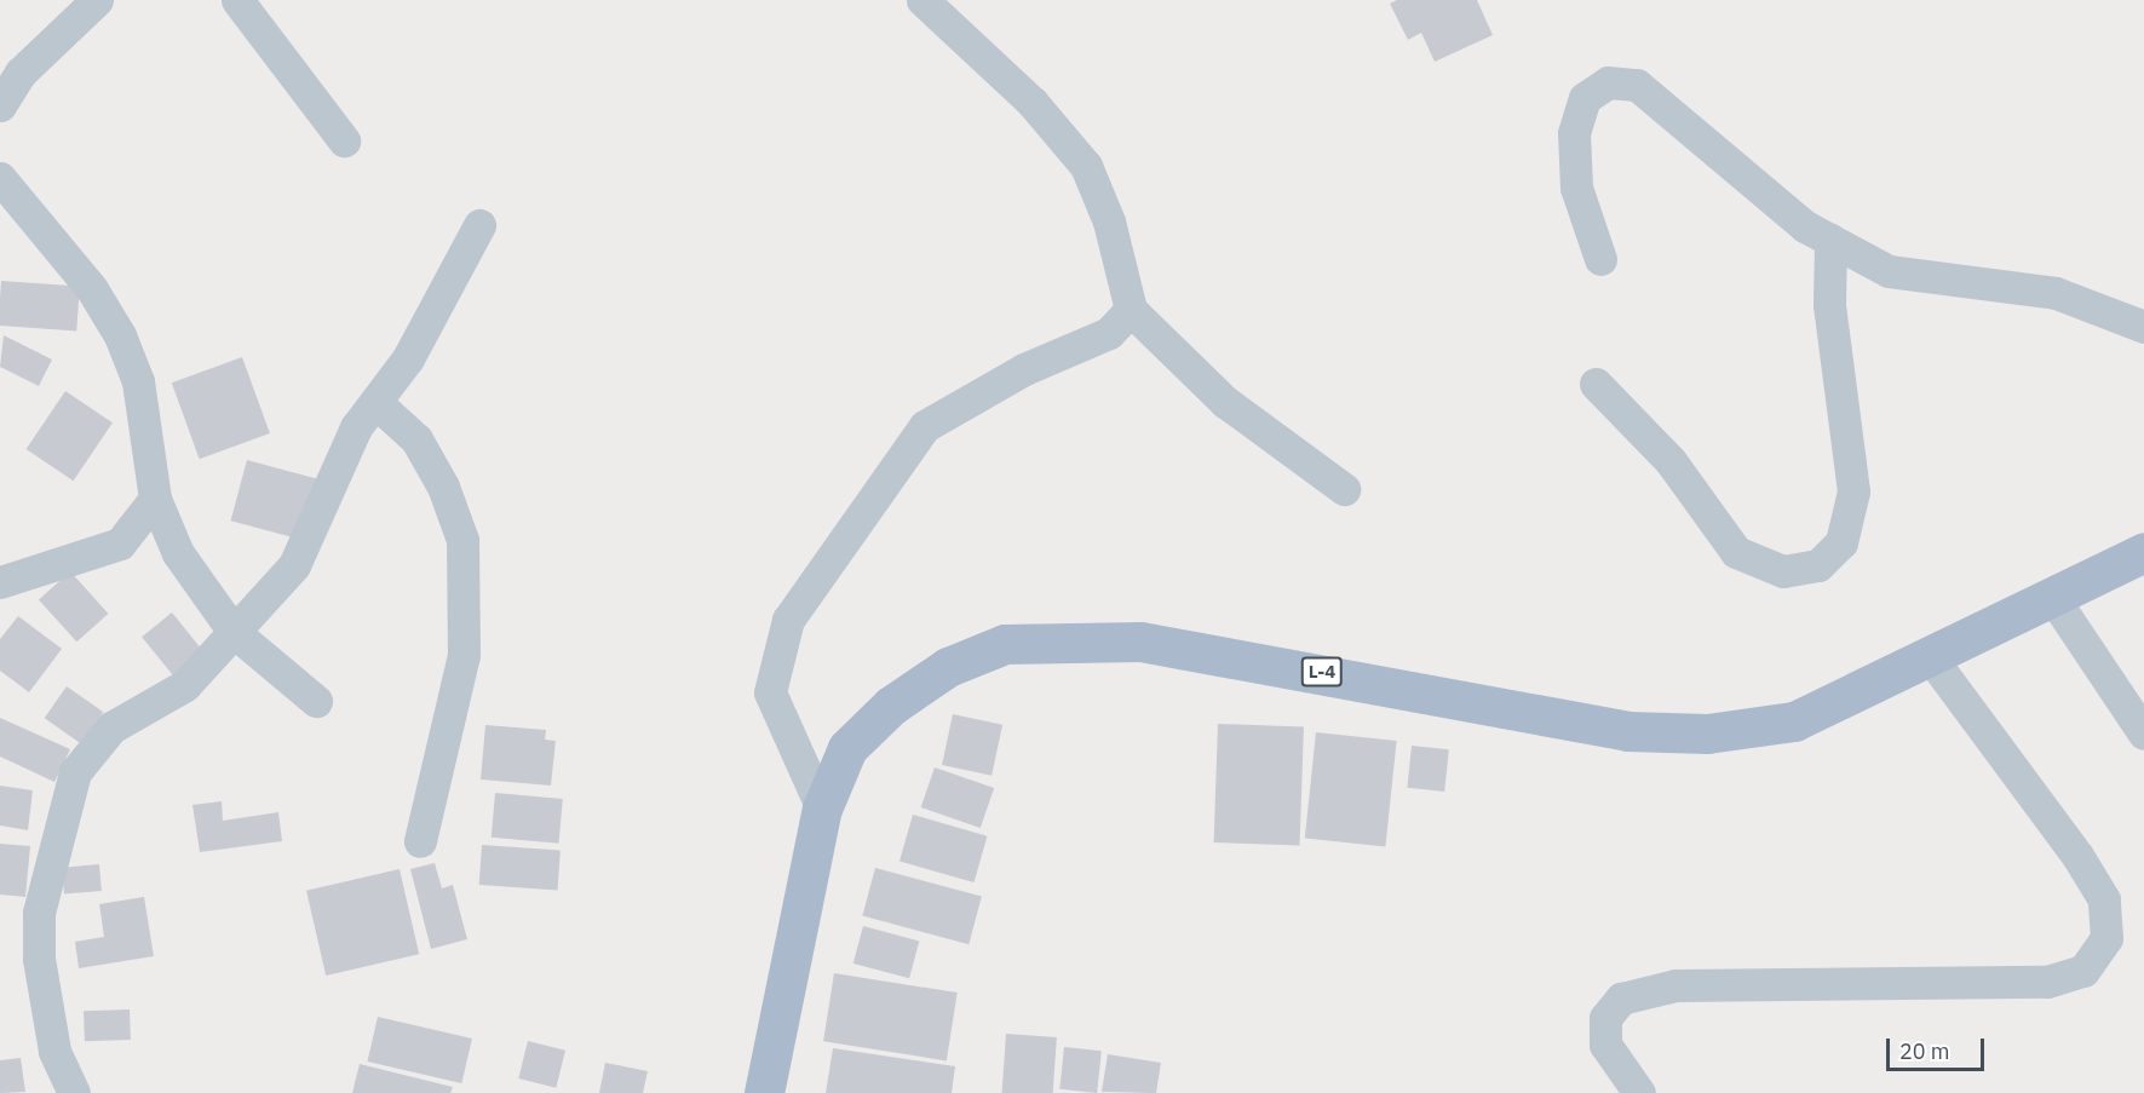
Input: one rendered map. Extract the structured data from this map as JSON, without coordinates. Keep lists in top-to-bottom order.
{
  "streets": {
    "main road": ["L-4"]
  },
  "scale_bar": "20 m"
}
